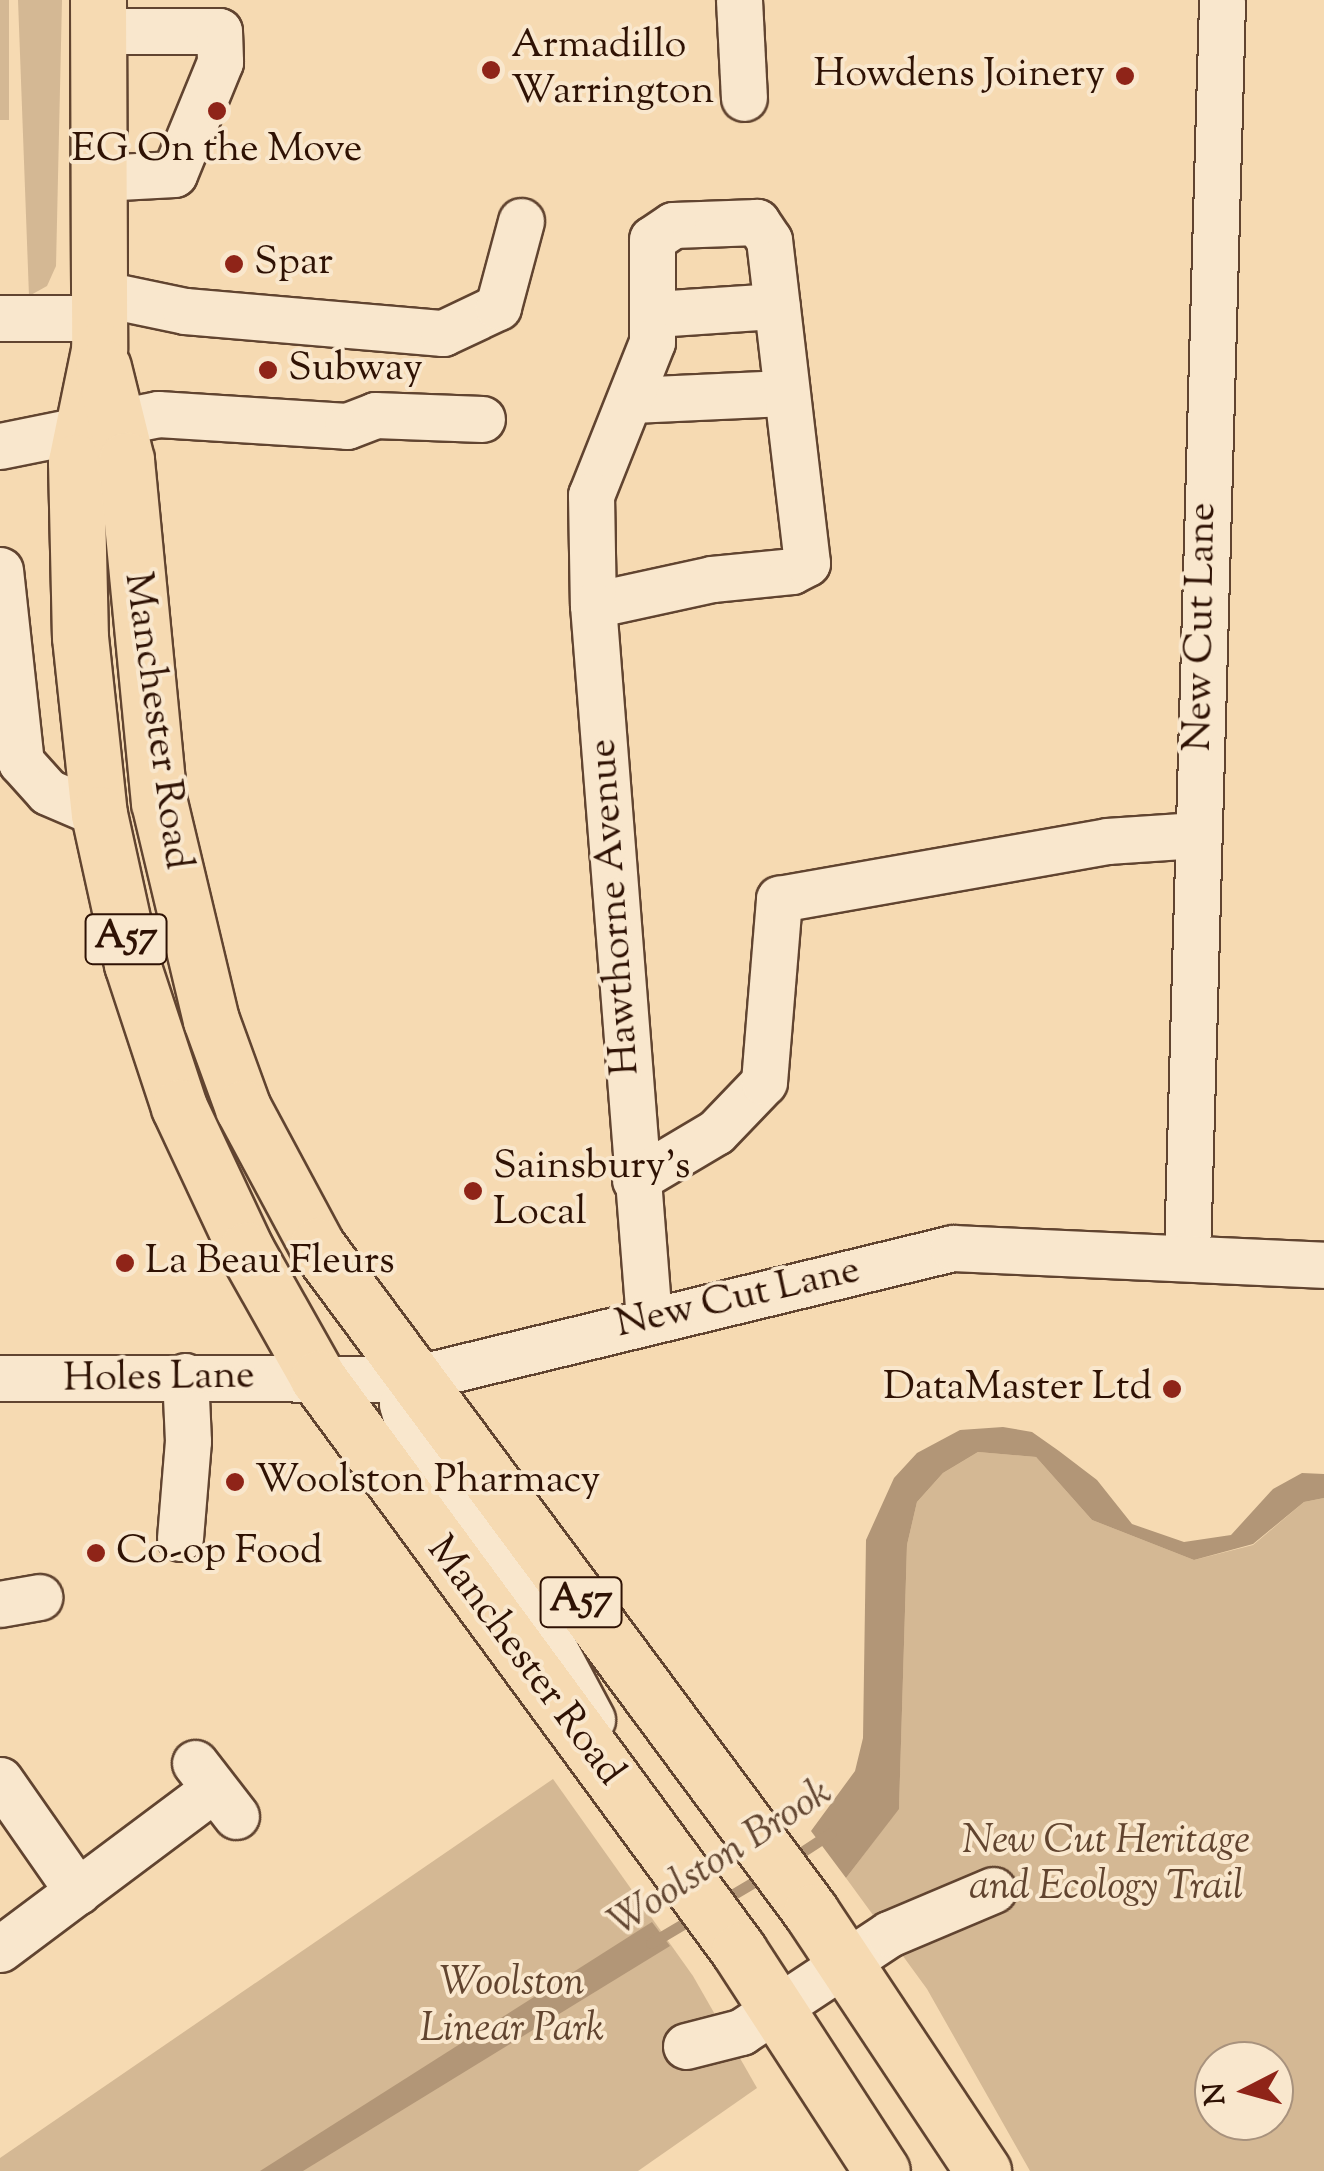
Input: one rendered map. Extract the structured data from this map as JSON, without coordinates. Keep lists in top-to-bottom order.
{
  "streets": {
    "main road": ["Manchester Road", "A57"],
    "street": ["New Cut Lane", "Hawthorne Avenue", "Holes Lane"]
  },
  "crossings": [
    ["New Cut Lane", "Manchester Road"],
    ["New Cut Lane", "Hawthorne Avenue"],
    ["New Cut Lane", "Holes Lane"],
    ["Manchester Road", "A57"],
    ["Manchester Road", "Holes Lane"]
  ],
  "water": ["Woolston Brook"],
  "parks": ["New Cut Heritage and Ecology Trail", "Woolston Linear Park"],
  "places": [
    "Armadillo Warrington",
    "Howdens Joinery",
    "EG On the Move",
    "Spar",
    "Subway",
    "Sainsbury's Local",
    "La Beau Fleurs",
    "DataMaster Ltd",
    "Woolston Pharmacy",
    "Co-op Food"
  ],
  "north": "left"
}
